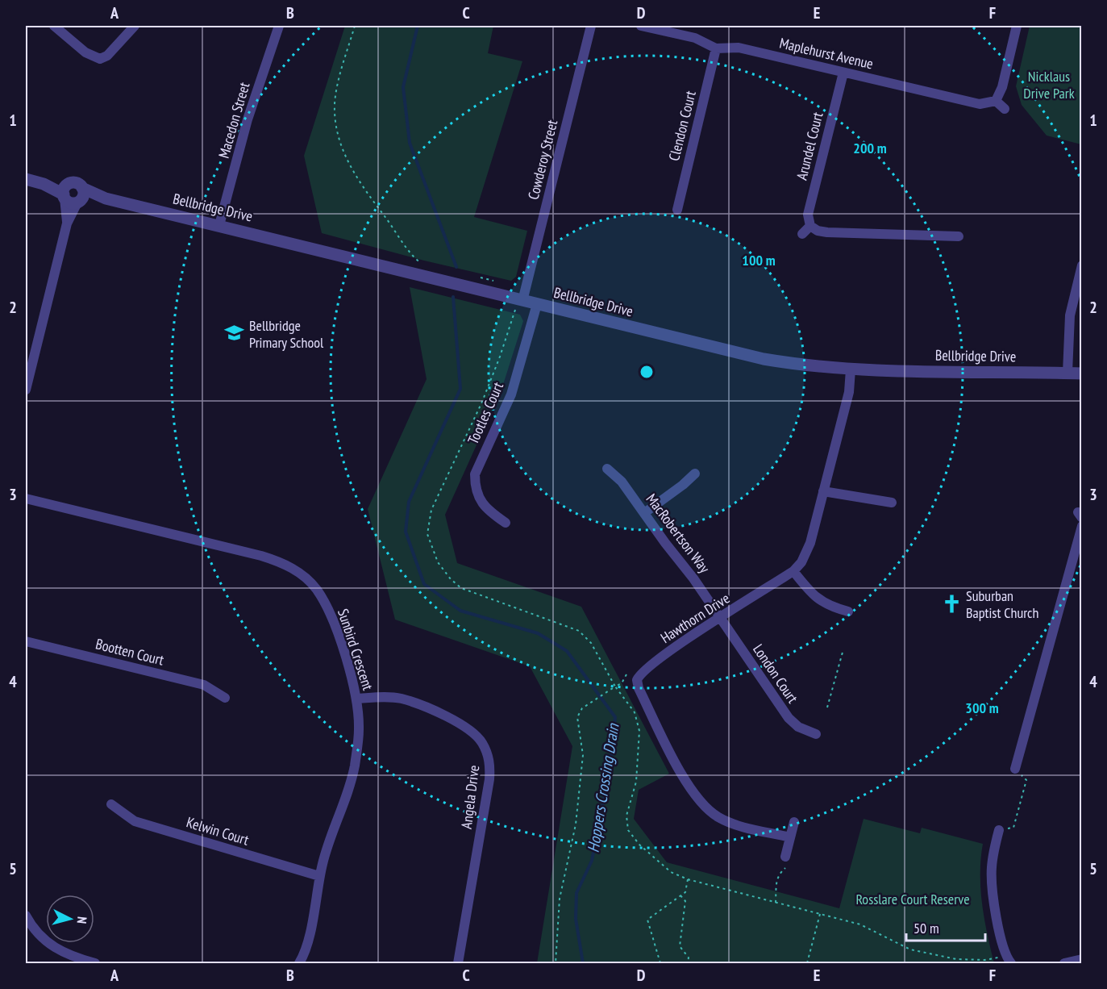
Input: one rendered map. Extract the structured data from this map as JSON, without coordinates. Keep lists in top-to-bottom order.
{
  "streets": {
    "street": [
      "Maplehurst Avenue",
      "Macedon Street",
      "Clendon Court",
      "Arundel Court",
      "Cowderoy Street",
      "Bellbridge Drive",
      "Tootles Court",
      "MacRobertson Way",
      "Hawthorn Drive",
      "Sunbird Crescent",
      "Bootten Court",
      "London Court",
      "Angela Drive",
      "Kelwin Court"
    ]
  },
  "crossings": [
    ["Maplehurst Avenue", "Clendon Court"],
    ["Maplehurst Avenue", "Arundel Court"],
    ["Macedon Street", "Bellbridge Drive"],
    ["Cowderoy Street", "Bellbridge Drive"],
    ["Bellbridge Drive", "Tootles Court"],
    ["Bellbridge Drive", "Hawthorn Drive"],
    ["MacRobertson Way", "Hawthorn Drive"],
    ["MacRobertson Way", "London Court"],
    ["Hawthorn Drive", "London Court"],
    ["Sunbird Crescent", "Angela Drive"],
    ["Sunbird Crescent", "Kelwin Court"]
  ],
  "water": ["Hoppers Crossing Drain"],
  "parks": ["Nicklaus Drive Park", "Rosslare Court Reserve"],
  "places": {
    "school or university": ["Bellbridge Primary School"],
    "church": ["Suburban Baptist Church"]
  },
  "scale_bar": "50 m",
  "north": "right",
  "grid": {
    "columns": [
      "A",
      "B",
      "C",
      "D",
      "E",
      "F"
    ],
    "rows": [
      "1",
      "2",
      "3",
      "4",
      "5"
    ]
  },
  "rings": ["200 m", "100 m", "300 m"]
}
